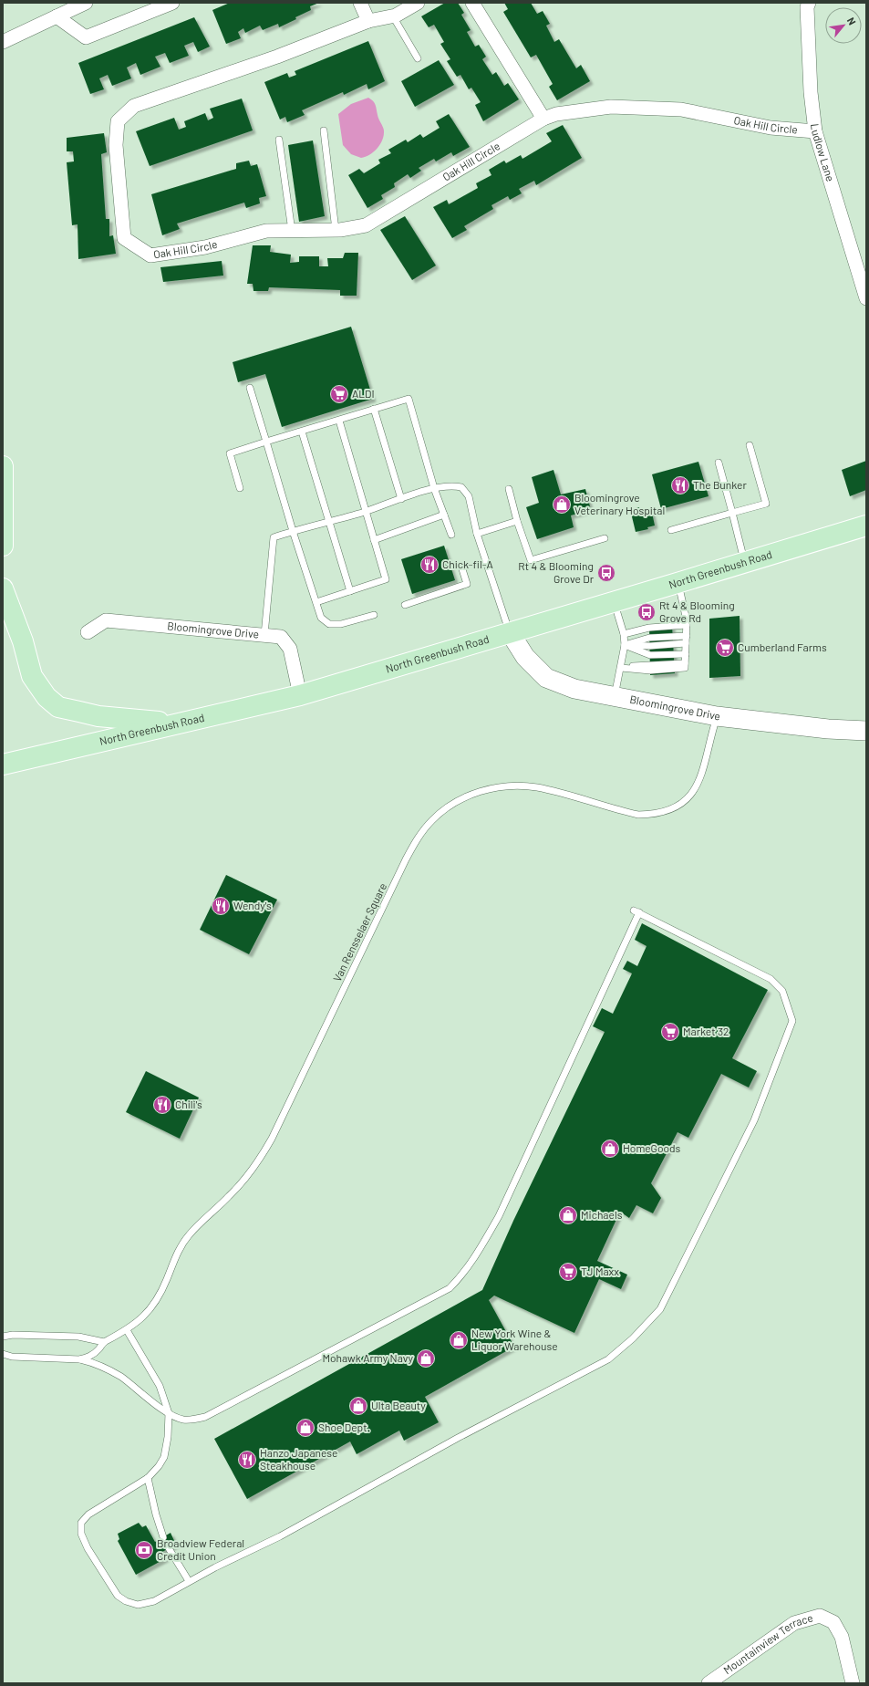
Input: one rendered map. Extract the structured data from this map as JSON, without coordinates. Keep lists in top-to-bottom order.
{
  "streets": {
    "main road": ["North Greenbush Road"],
    "street": [
      "Oak Hill Circle",
      "Ludlow Lane",
      "Bloomingrove Drive",
      "Mountainview Terrace"
    ],
    "lane": ["Van Rensselaer Square"]
  },
  "crossings": [
    ["Oak Hill Circle", "Ludlow Lane"],
    ["North Greenbush Road", "Bloomingrove Drive"],
    ["Bloomingrove Drive", "Van Rensselaer Square"]
  ],
  "places": {
    "supermarket": [
      "ALDI",
      "Cumberland Farms",
      "Market 32",
      "TJ Maxx"
    ],
    "restaurant": [
      "The Bunker",
      "Chick-fil-A",
      "Wendy's",
      "Chili's",
      "Hanzo Japanese Steakhouse"
    ],
    "shop": [
      "Bloomingrove Veterinary Hospital",
      "HomeGoods",
      "Michaels",
      "New York Wine & Liquor Warehouse",
      "Mohawk Army Navy",
      "Ulta Beauty",
      "Shoe Dept."
    ],
    "bus stop": ["Rt 4 & Blooming Grove Dr", "Rt 4 & Blooming Grove Rd"],
    "bank": ["Broadview Federal Credit Union"]
  },
  "north": "top right"
}
